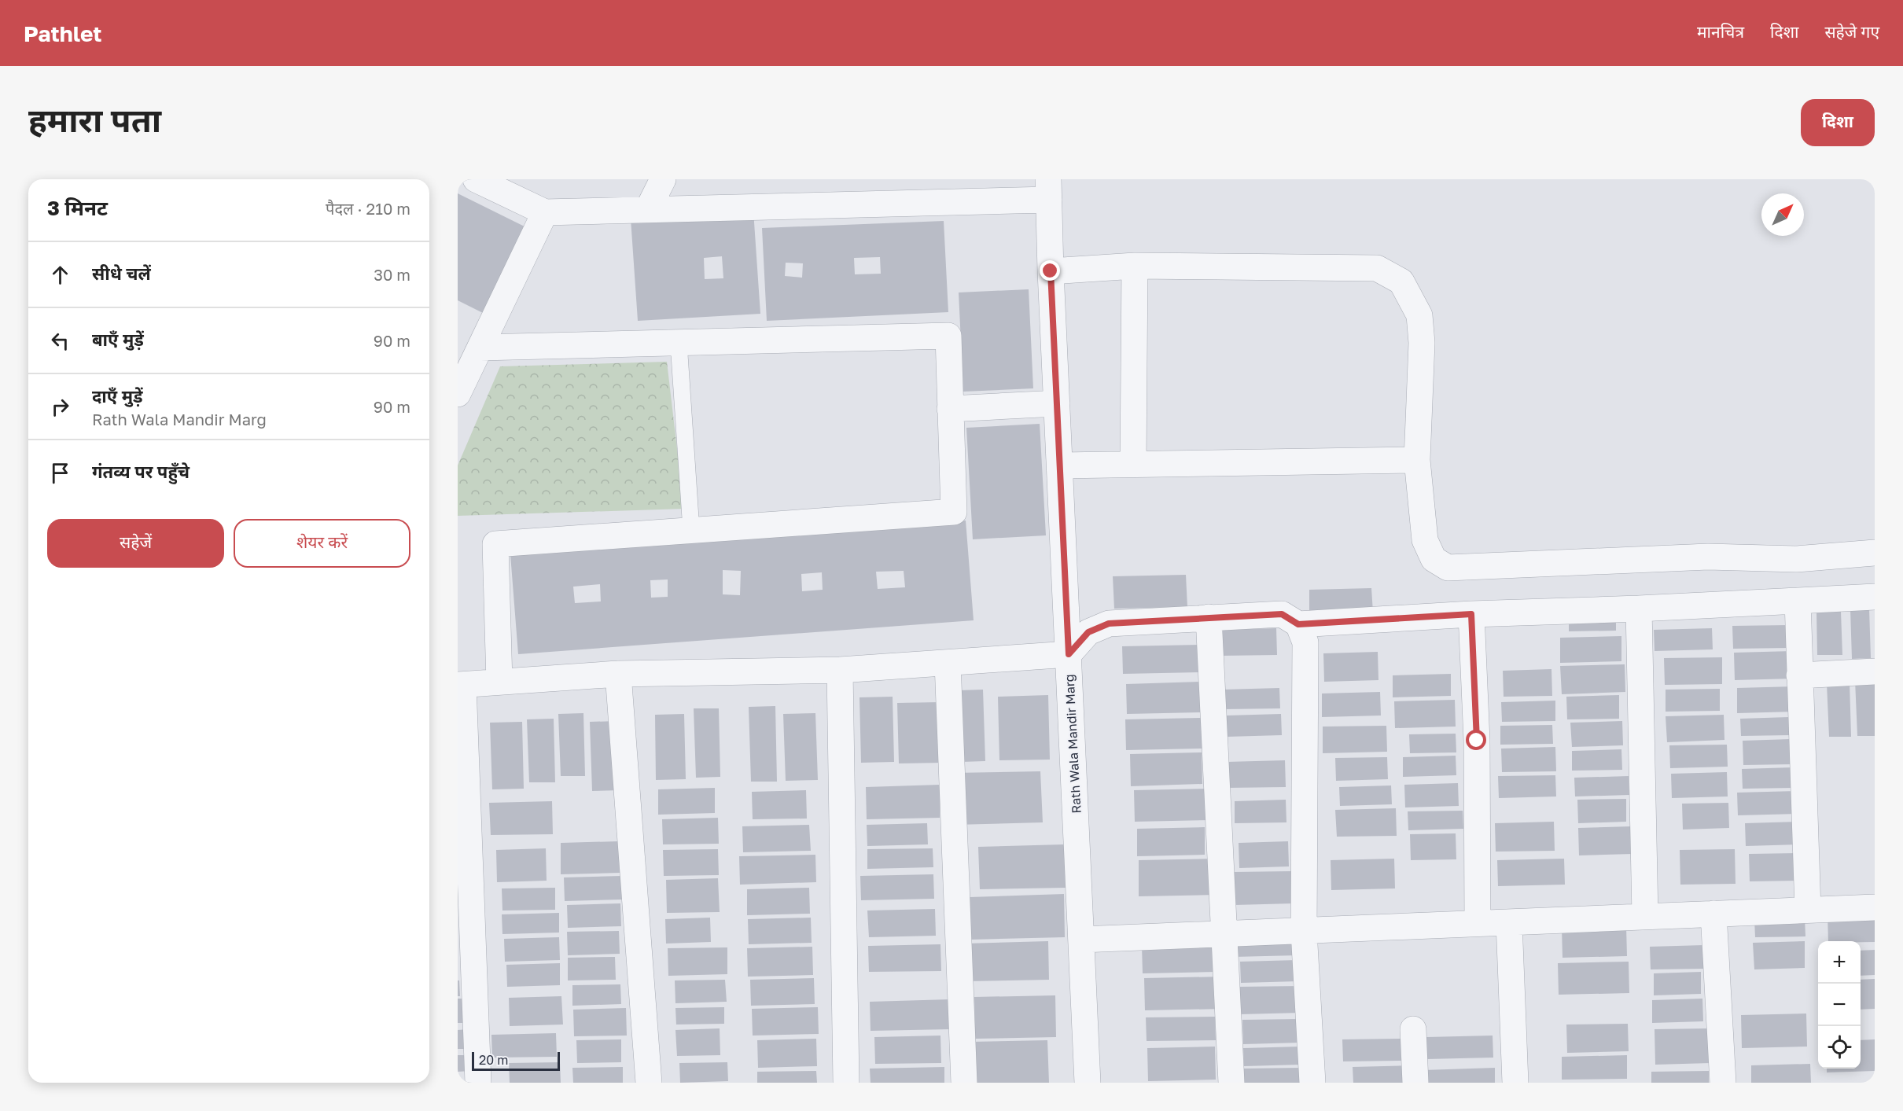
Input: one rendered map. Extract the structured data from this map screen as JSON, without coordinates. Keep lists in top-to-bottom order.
{
  "streets": {
    "street": ["Rath Wala Mandir Marg"]
  },
  "scale_bar": "20 m",
  "north": "top right",
  "page": {
    "header": "Pathlet",
    "nav": ["मानचित्र", "दिशा", "सहेजे गए"],
    "buttons": [
      "दिशा",
      ["सहेजें", "शेयर करें"]
    ],
    "title": "हमारा पता",
    "heading": ["3 मिनट", "पैदल · 210 m"],
    "list": [
      ["सीधे चलें", "30 m"],
      ["बाएँ मुड़ें", "90 m"],
      ["दाएँ मुड़ें", "Rath Wala Mandir Marg", "90 m"],
      "गंतव्य पर पहुँचे"
    ],
    "map_buttons": ["+", "−"],
    "scale": "20 m"
  }
}
